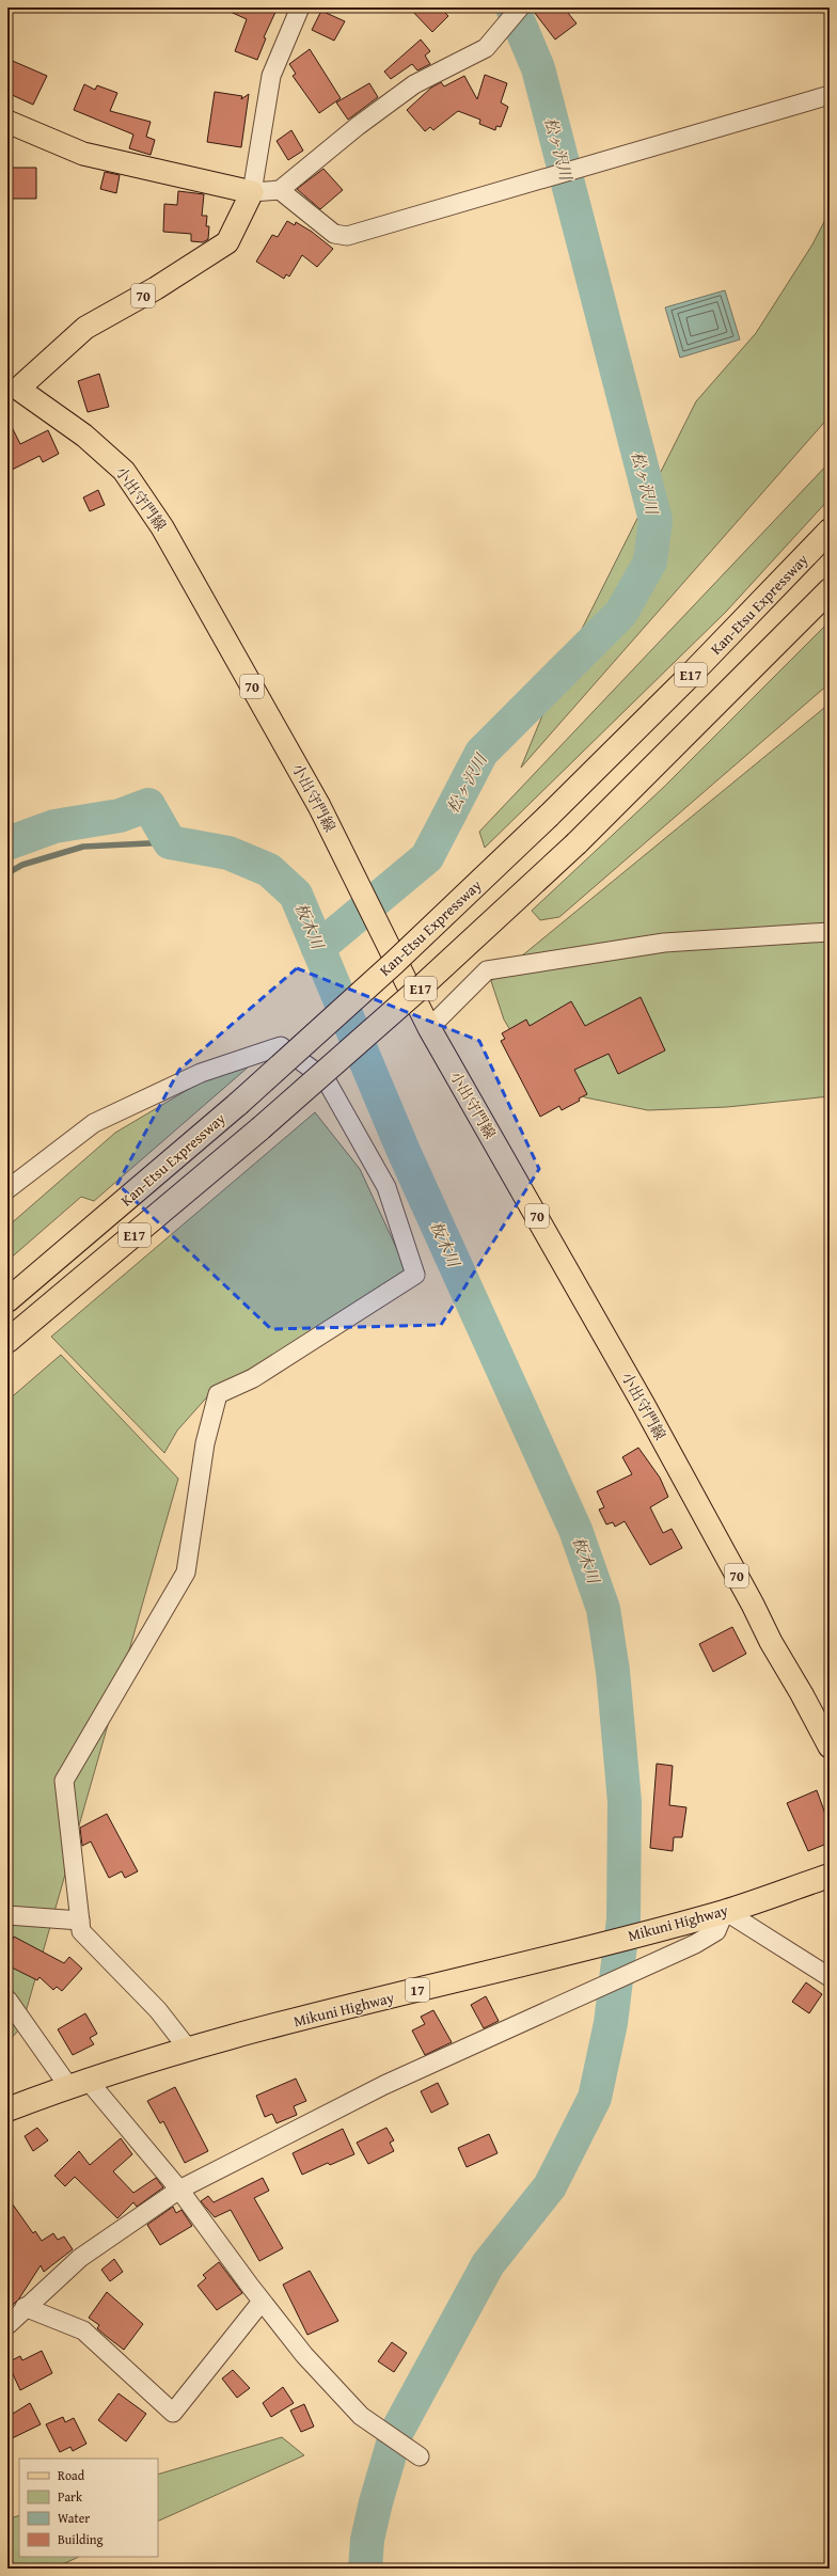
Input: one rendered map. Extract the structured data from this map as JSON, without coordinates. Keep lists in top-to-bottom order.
{
  "streets": {
    "highway": [
      "Kan-Etsu Expressway",
      "E17",
      "Mikuni Highway",
      "17"
    ],
    "main road": ["70", "小出守門線"]
  },
  "water": ["松ヶ沢川", "板木川"],
  "legend": [
    "Road",
    "Park",
    "Water",
    "Building"
  ]
}
